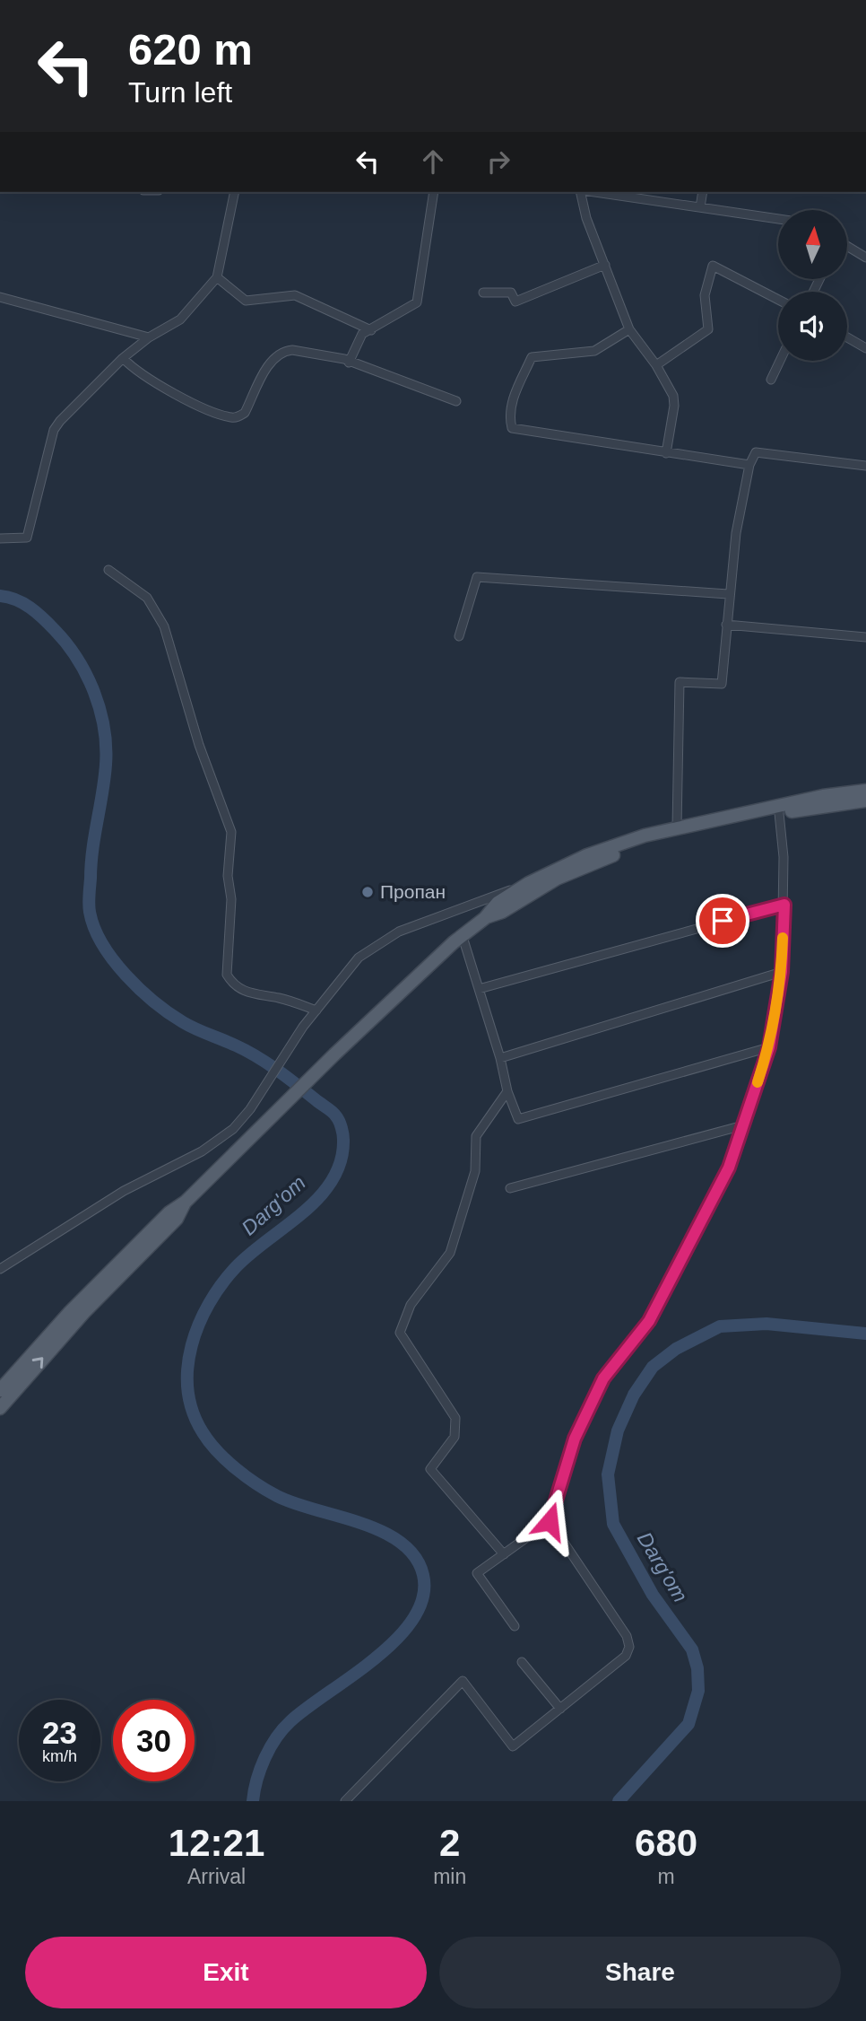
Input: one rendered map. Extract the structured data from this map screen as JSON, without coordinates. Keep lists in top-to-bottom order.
{
  "water": ["Darg'om"],
  "places": ["Пропан"],
  "north": "top",
  "page": {
    "turn": ["620 m", "Turn left"],
    "speed": "23 km/h",
    "limit": "30",
    "eta": [
      "12:21",
      "Arrival",
      "2",
      "min",
      "680",
      "m"
    ],
    "buttons": ["Exit", "Share"]
  }
}
